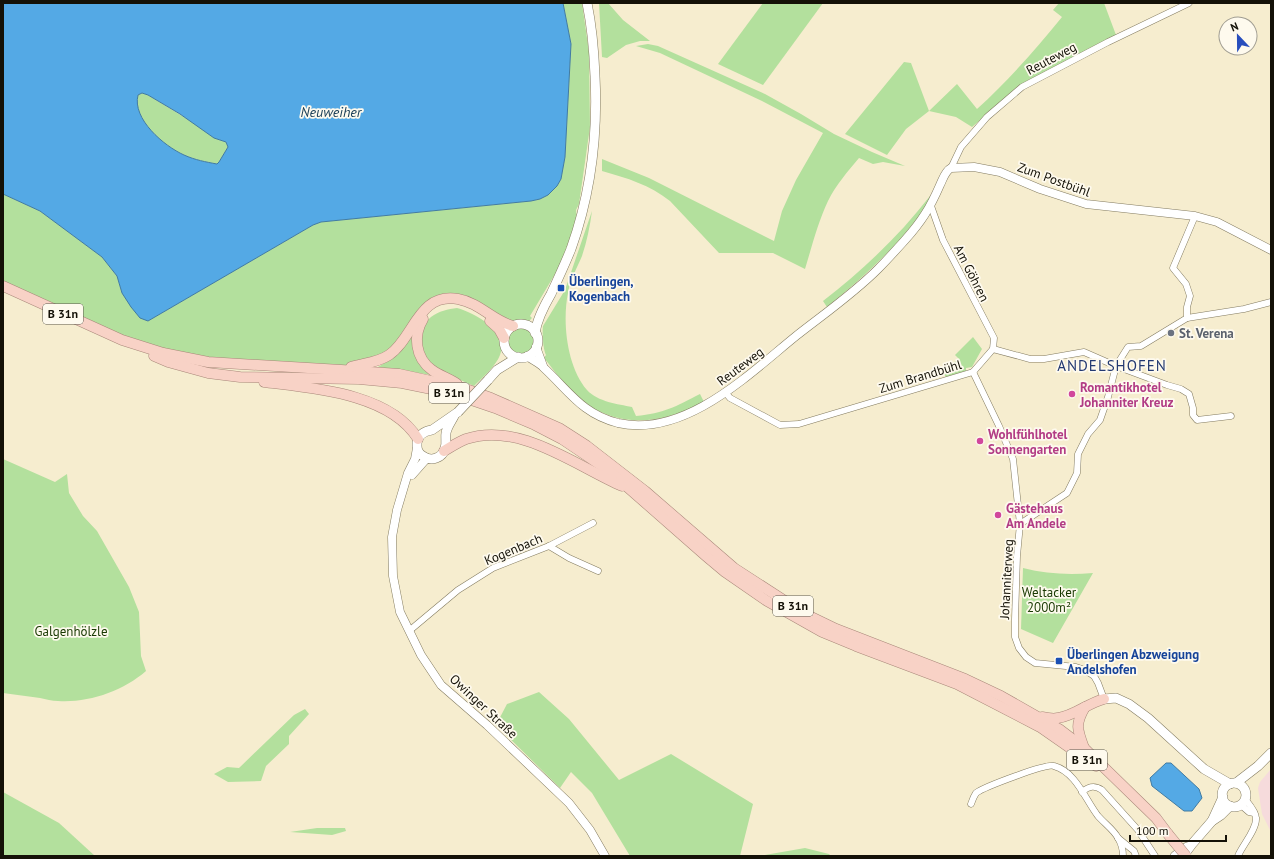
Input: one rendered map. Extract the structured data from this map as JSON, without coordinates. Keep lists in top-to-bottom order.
{
  "streets": {
    "highway": ["B 31n"],
    "street": [
      "Reuteweg",
      "Zum Postbühl",
      "Am Göhren",
      "Zum Brandbühl",
      "Kogenbach",
      "Johanniterweg",
      "Owinger Straße"
    ]
  },
  "crossings": [
    ["Reuteweg", "Zum Postbühl"],
    ["Reuteweg", "Am Göhren"],
    ["Reuteweg", "Zum Brandbühl"],
    ["Zum Brandbühl", "Johanniterweg"],
    ["Kogenbach", "Owinger Straße"]
  ],
  "districts": ["ANDELSHOFEN"],
  "water": ["Neuweiher"],
  "parks": ["Weltacker 2000m²", "Galgenhölzle"],
  "places": {
    "transit": ["Überlingen, Kogenbach", "Überlingen Abzweigung Andelshofen"],
    "other": [
      "St. Verena",
      "Romantikhotel Johanniter Kreuz",
      "Wohlfühlhotel Sonnengarten",
      "Gästehaus Am Andele"
    ]
  },
  "scale_bar": "100 m",
  "north": "top"
}
